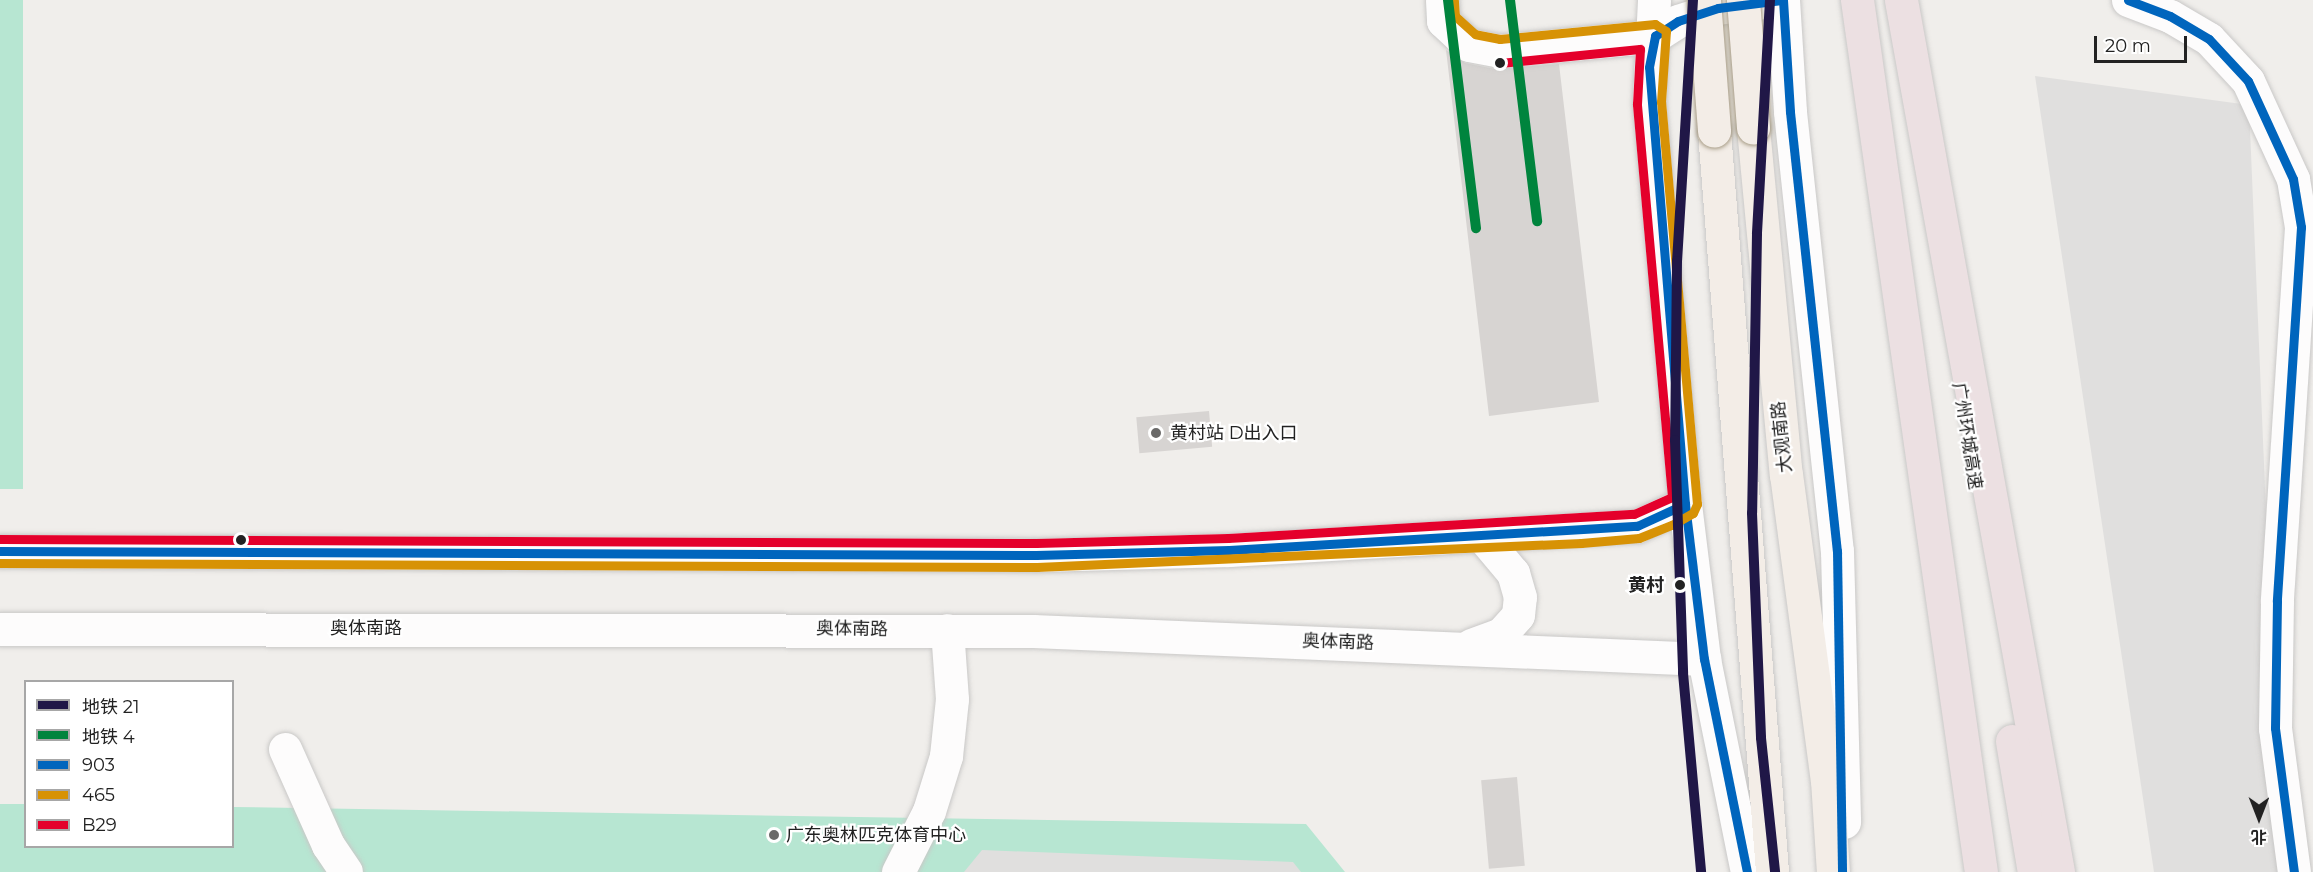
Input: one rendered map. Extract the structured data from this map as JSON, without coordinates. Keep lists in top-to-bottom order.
{
  "streets": {
    "highway": ["广州环城高速"],
    "main road": ["大观南路"],
    "street": ["奥体南路"]
  },
  "places": ["黄村站 D出入口", "黄村", "广东奥林匹克体育中心"],
  "lines": [
    "metro line 21",
    "metro line 4",
    "transit line 903",
    "transit line 465",
    "transit line B29"
  ],
  "legend": [
    "地铁 21",
    "地铁 4",
    "903",
    "465",
    "B29"
  ],
  "scale_bar": "20 m",
  "north": "bottom"
}
